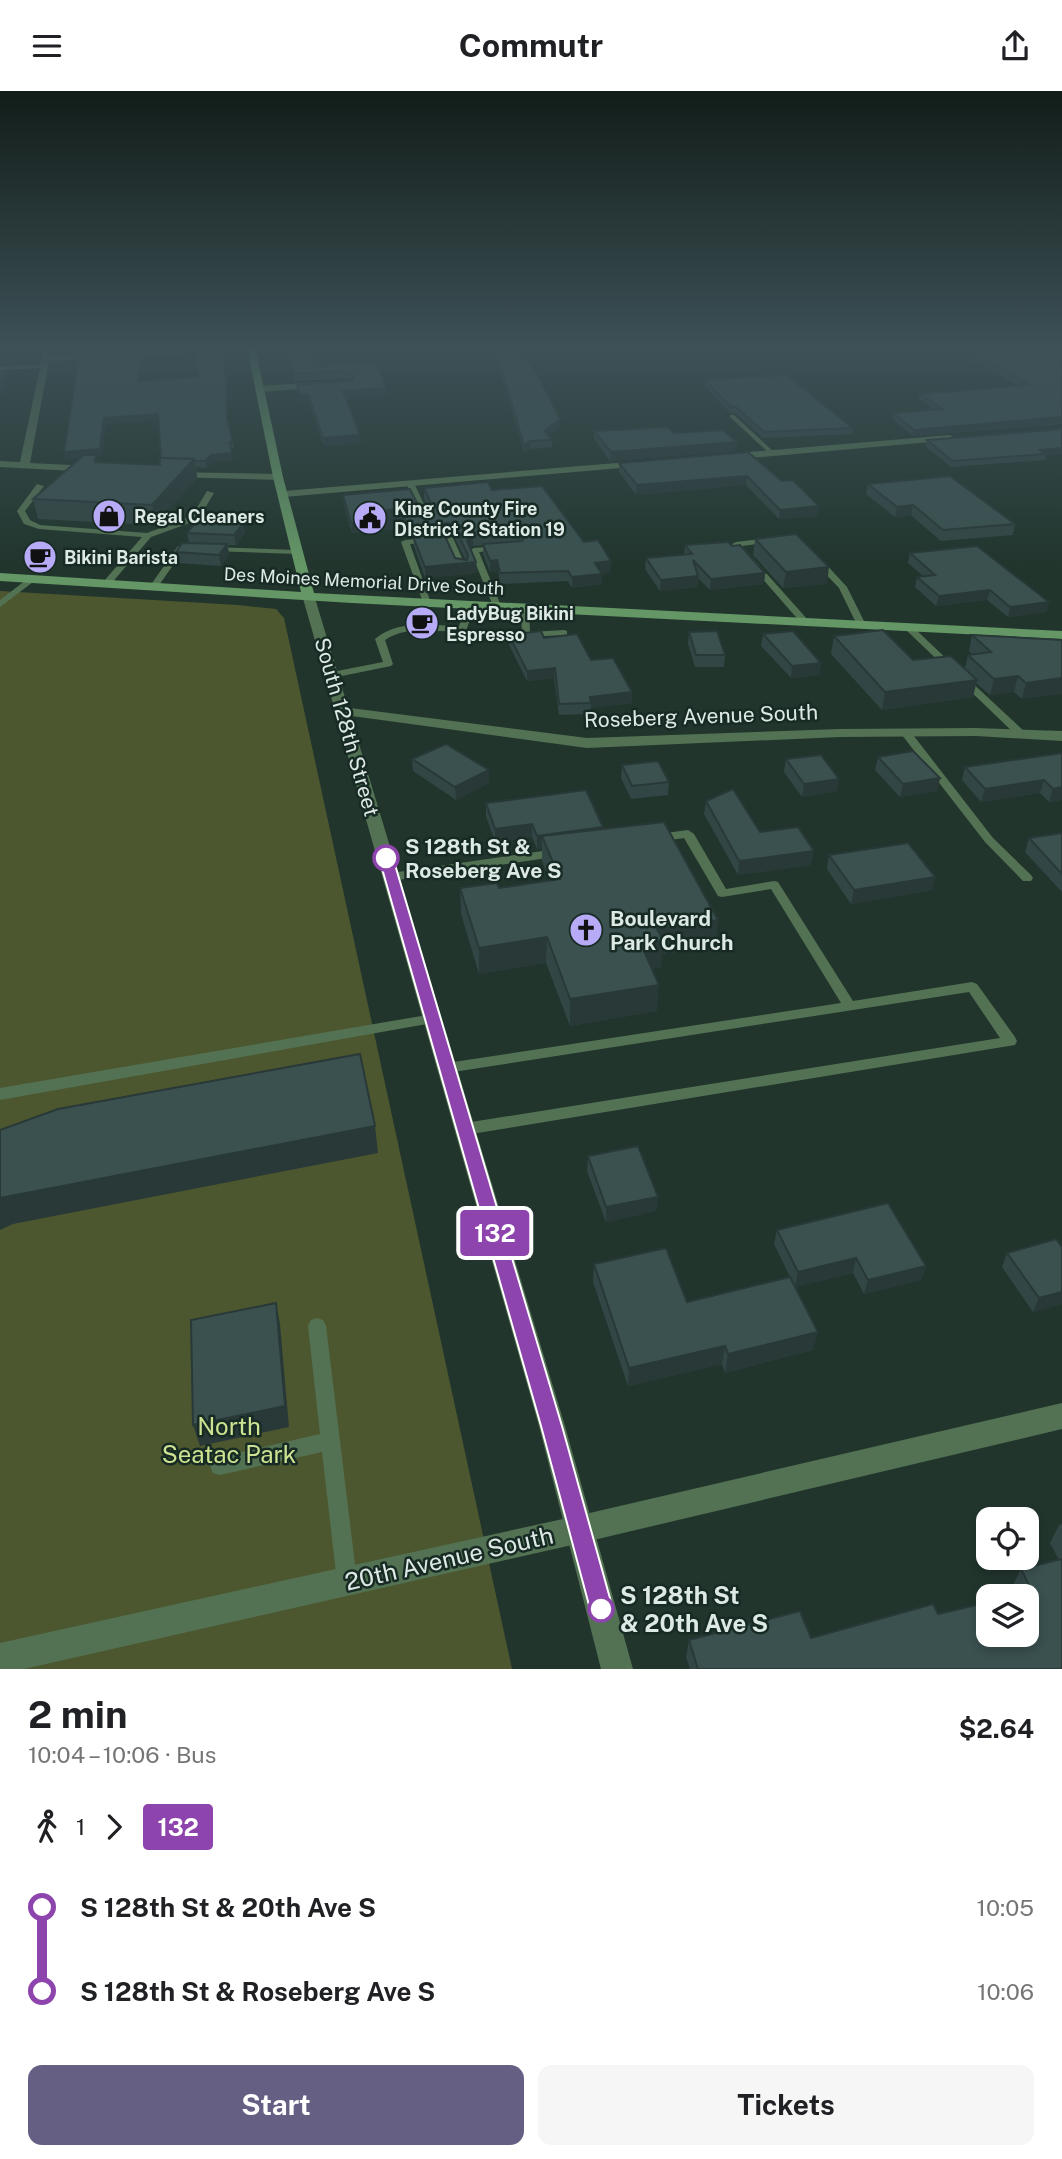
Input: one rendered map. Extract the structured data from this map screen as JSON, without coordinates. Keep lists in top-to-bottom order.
{
  "streets": {
    "main road": ["Des Moines Memorial Drive South", "South 128th Street"],
    "street": ["Roseberg Avenue South", "20th Avenue South"]
  },
  "crossings": [
    ["Des Moines Memorial Drive South", "South 128th Street"],
    ["Roseberg Avenue South", "South 128th Street"],
    ["South 128th Street", "20th Avenue South"]
  ],
  "parks": ["North Seatac Park"],
  "places": {
    "shop": ["Regal Cleaners"],
    "public building": ["King County Fire DIstrict 2 Station 19"],
    "cafe": ["Bikini Barista", "LadyBug Bikini Espresso"],
    "other": ["S 128th St & Roseberg Ave S", "S 128th St & 20th Ave S"],
    "church": ["Boulevard Park Church"]
  },
  "lines": ["bus line 132"],
  "page": {
    "header": "Commutr",
    "on_map": "132",
    "heading": ["2 min", "10:04 – 10:06 · Bus", "$2.64"],
    "legs": ["1", "132"],
    "list": [
      {
        "name": "S 128th St & 20th Ave S",
        "value": "10:05"
      },
      {
        "name": "S 128th St & Roseberg Ave S",
        "value": "10:06"
      }
    ],
    "buttons": ["Start", "Tickets"]
  }
}
